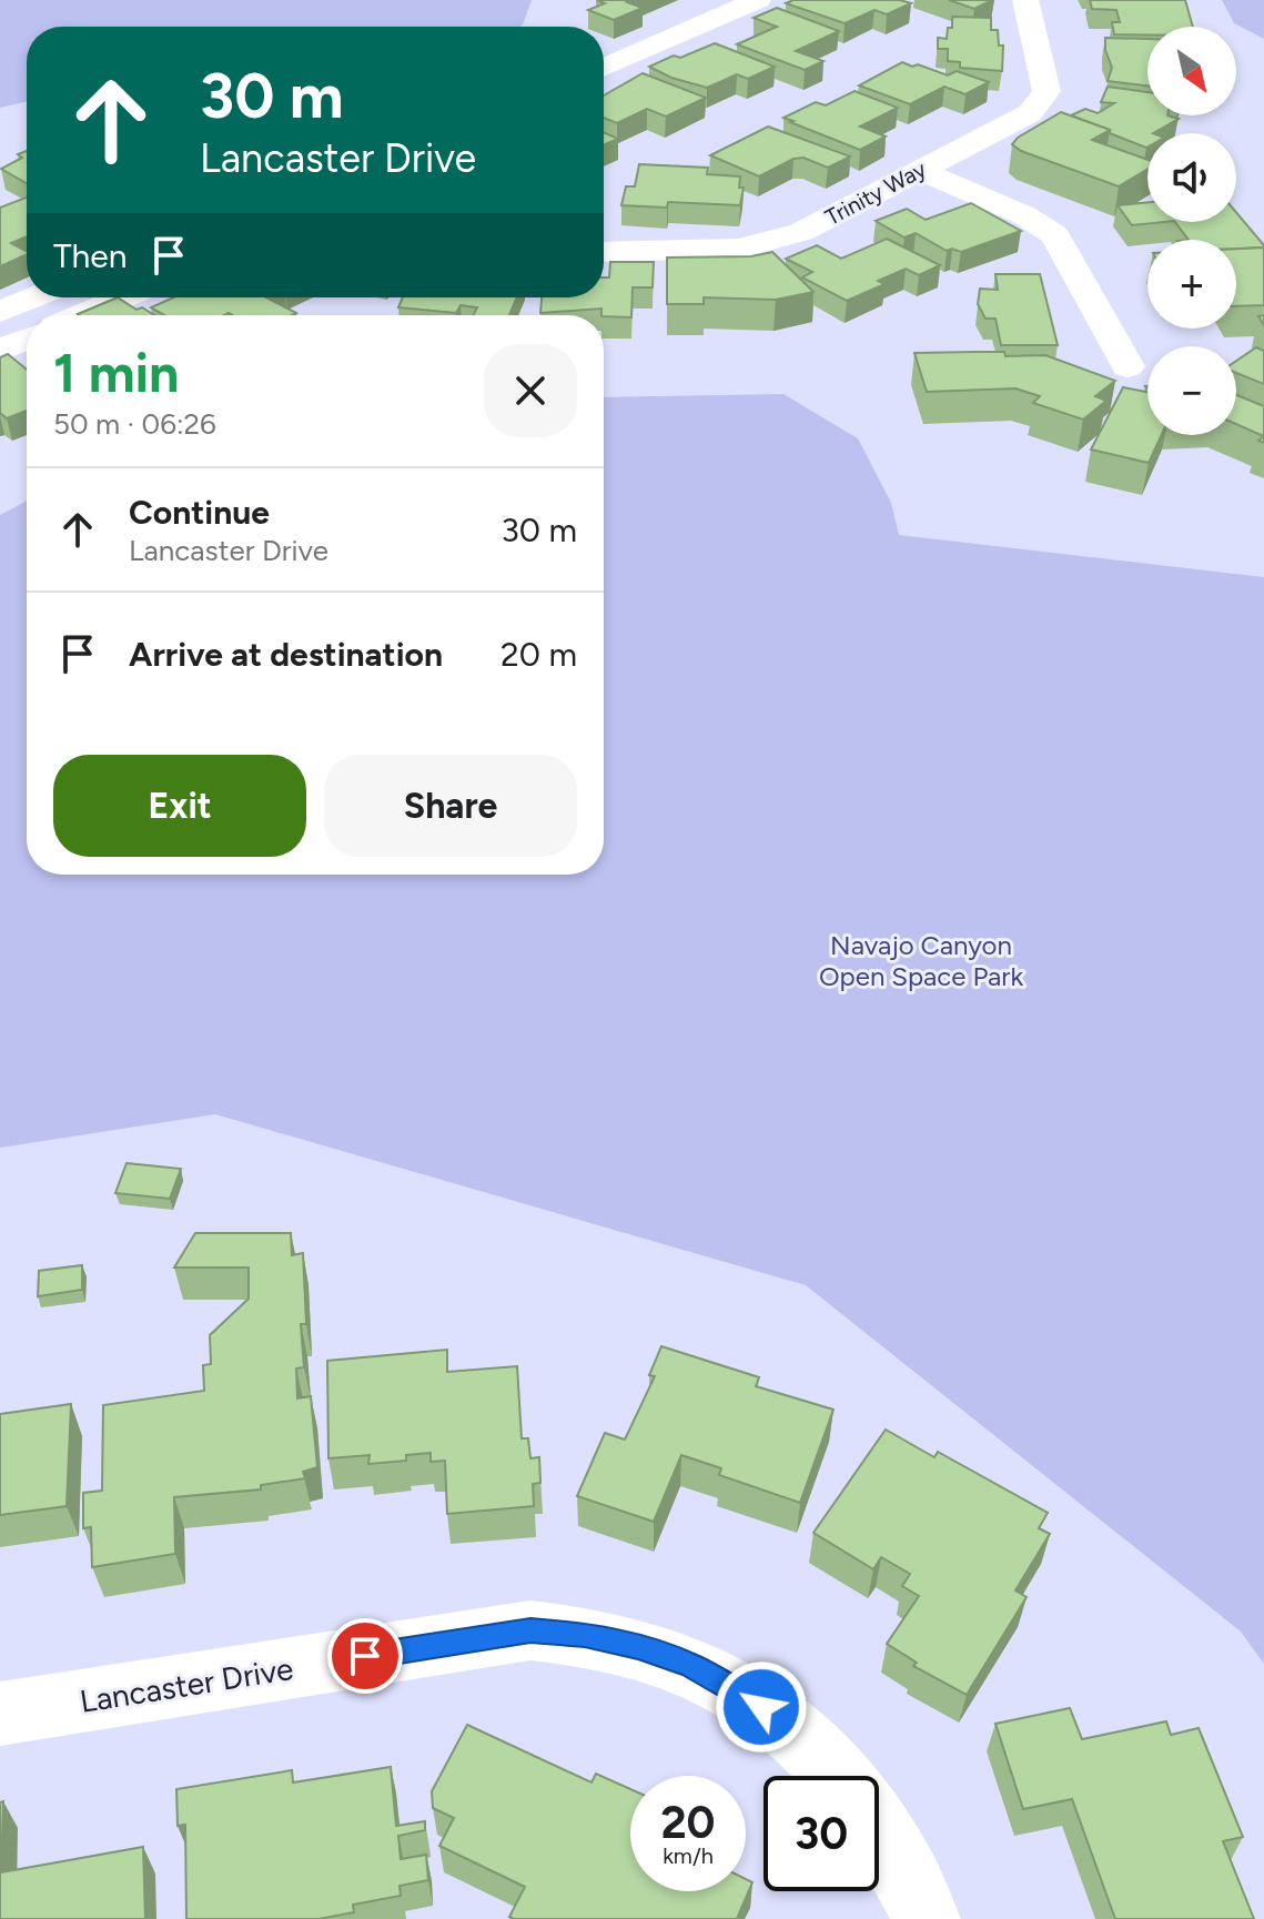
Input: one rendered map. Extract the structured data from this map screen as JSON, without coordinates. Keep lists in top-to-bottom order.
{
  "streets": {
    "street": ["Trinity Way", "Lancaster Drive"]
  },
  "parks": ["Navajo Canyon Open Space Park"],
  "north": "bottom right",
  "page": {
    "map_buttons": ["+", "−"],
    "turn": ["30 m", "Lancaster Drive"],
    "then": "Then",
    "heading": ["1 min", "50 m · 06:26"],
    "list": [
      {
        "name": "Continue",
        "note": "Lancaster Drive",
        "value": "30 m"
      },
      {
        "name": "Arrive at destination",
        "value": "20 m"
      }
    ],
    "buttons": ["Exit", "Share"],
    "speed": "20 km/h",
    "limit": "30"
  }
}
